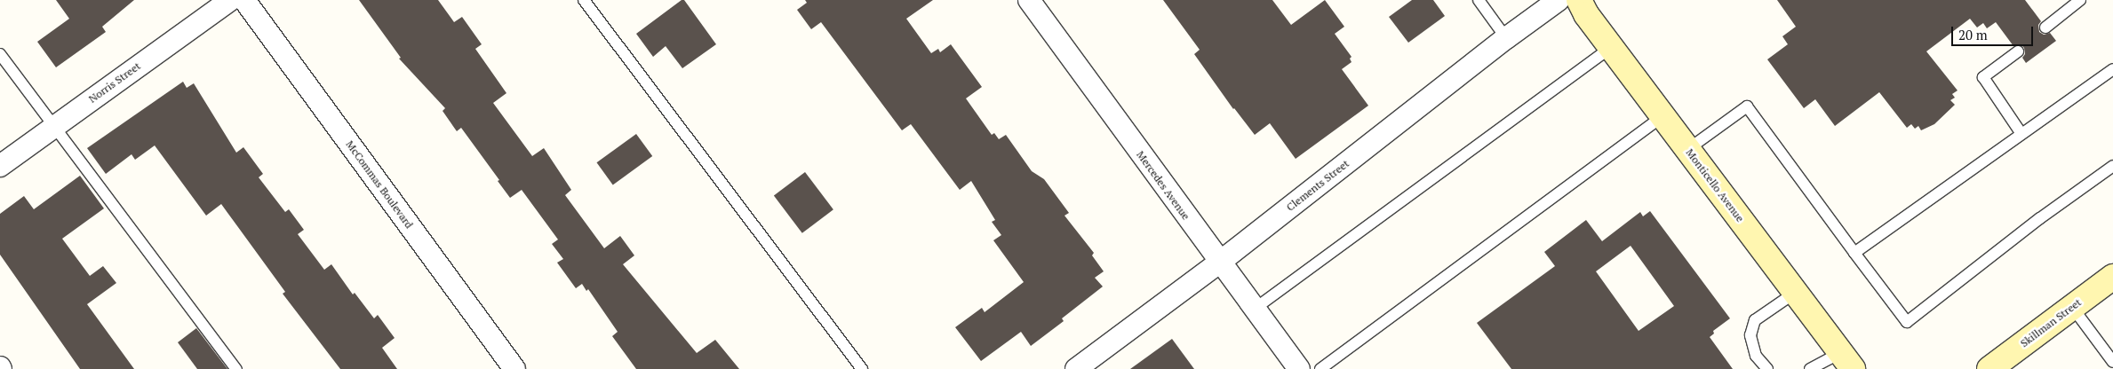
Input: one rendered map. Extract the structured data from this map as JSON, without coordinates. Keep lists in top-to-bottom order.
{
  "streets": {
    "street": [
      "Norris Street",
      "McCommas Boulevard",
      "Mercedes Avenue",
      "Clements Street",
      "Monticello Avenue",
      "Skillman Street"
    ]
  },
  "crossings": [
    ["Mercedes Avenue", "Clements Street"]
  ],
  "scale_bar": "20 m"
}
